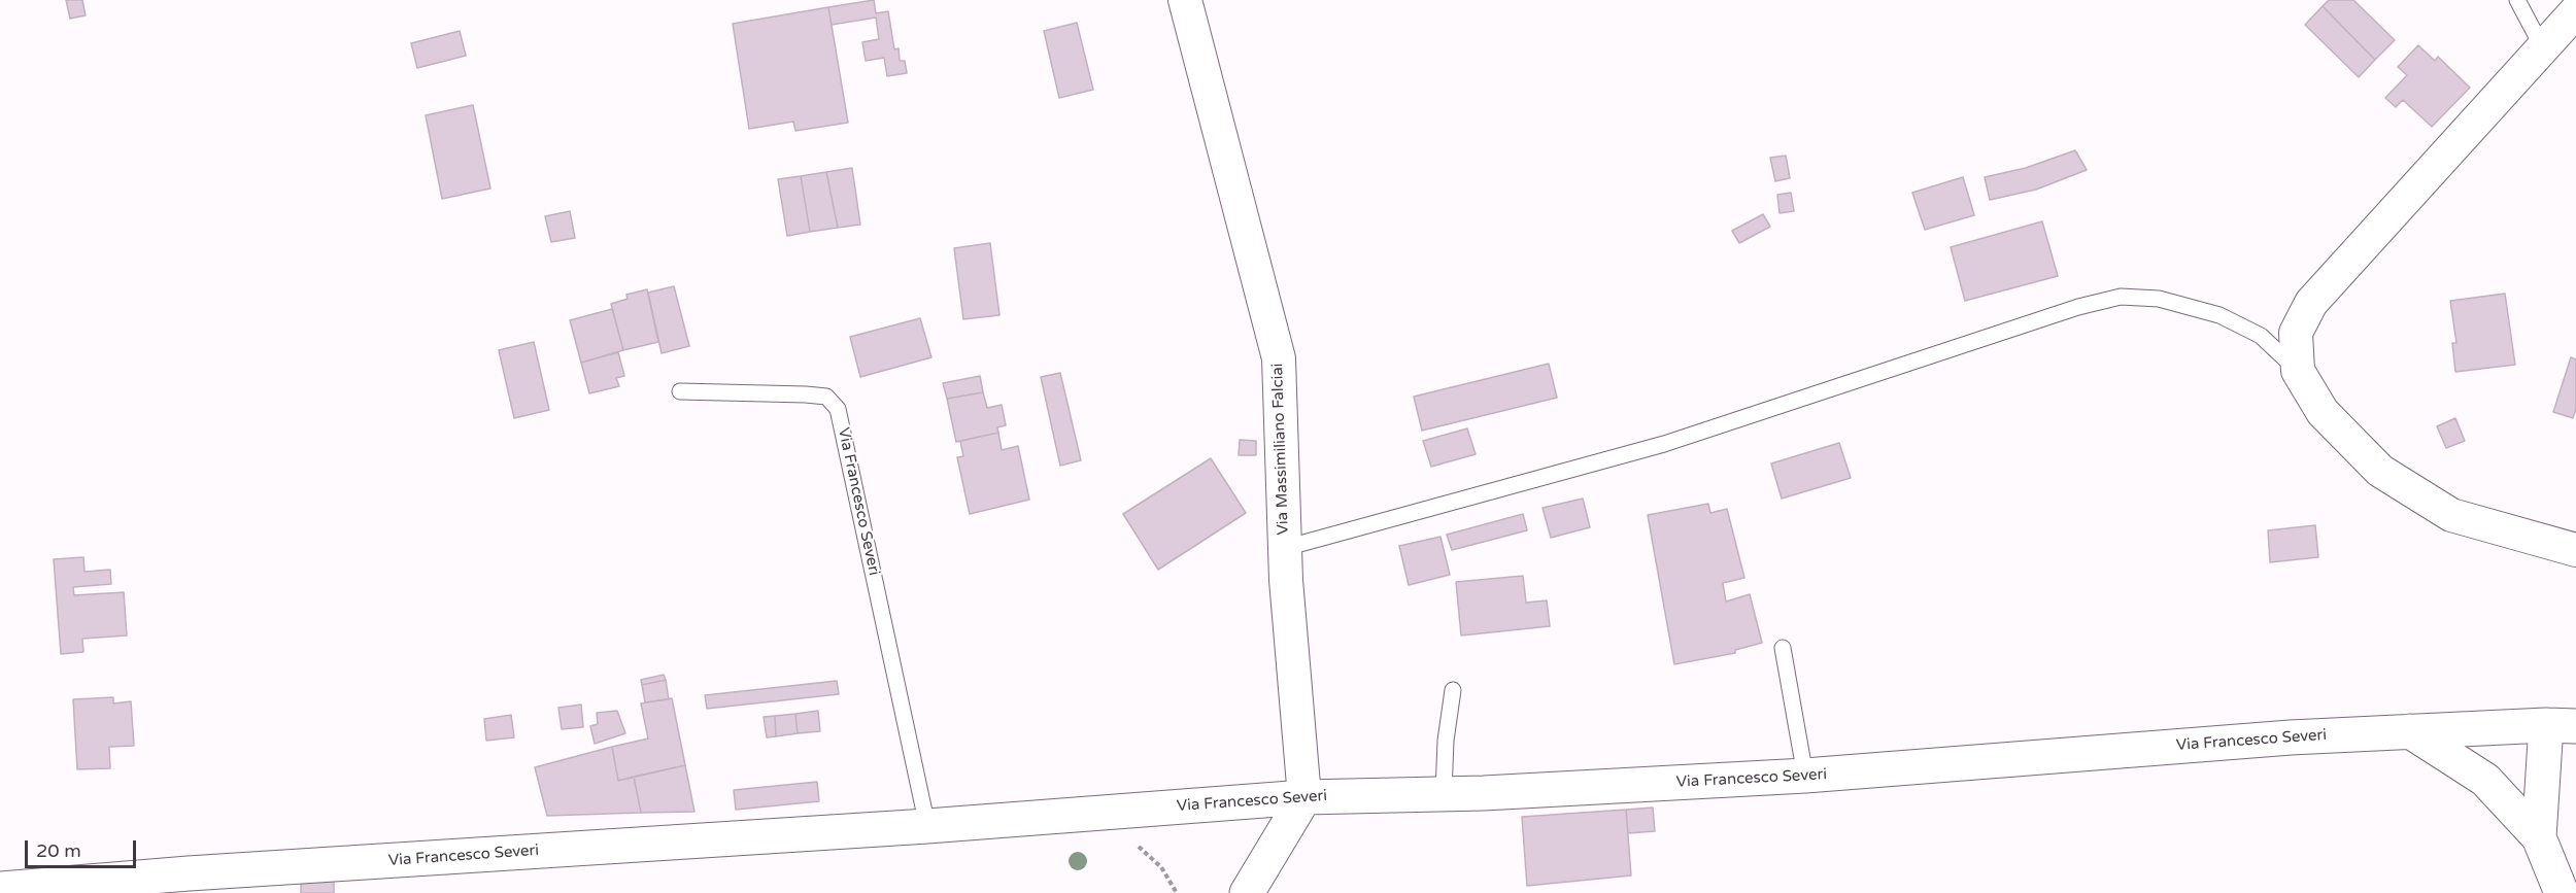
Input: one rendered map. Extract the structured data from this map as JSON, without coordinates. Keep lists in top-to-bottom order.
{
  "streets": {
    "street": ["Via Massimiliano Falciai", "Via Francesco Severi"]
  },
  "crossings": [
    ["Via Massimiliano Falciai", "Via Francesco Severi"]
  ],
  "scale_bar": "20 m"
}
